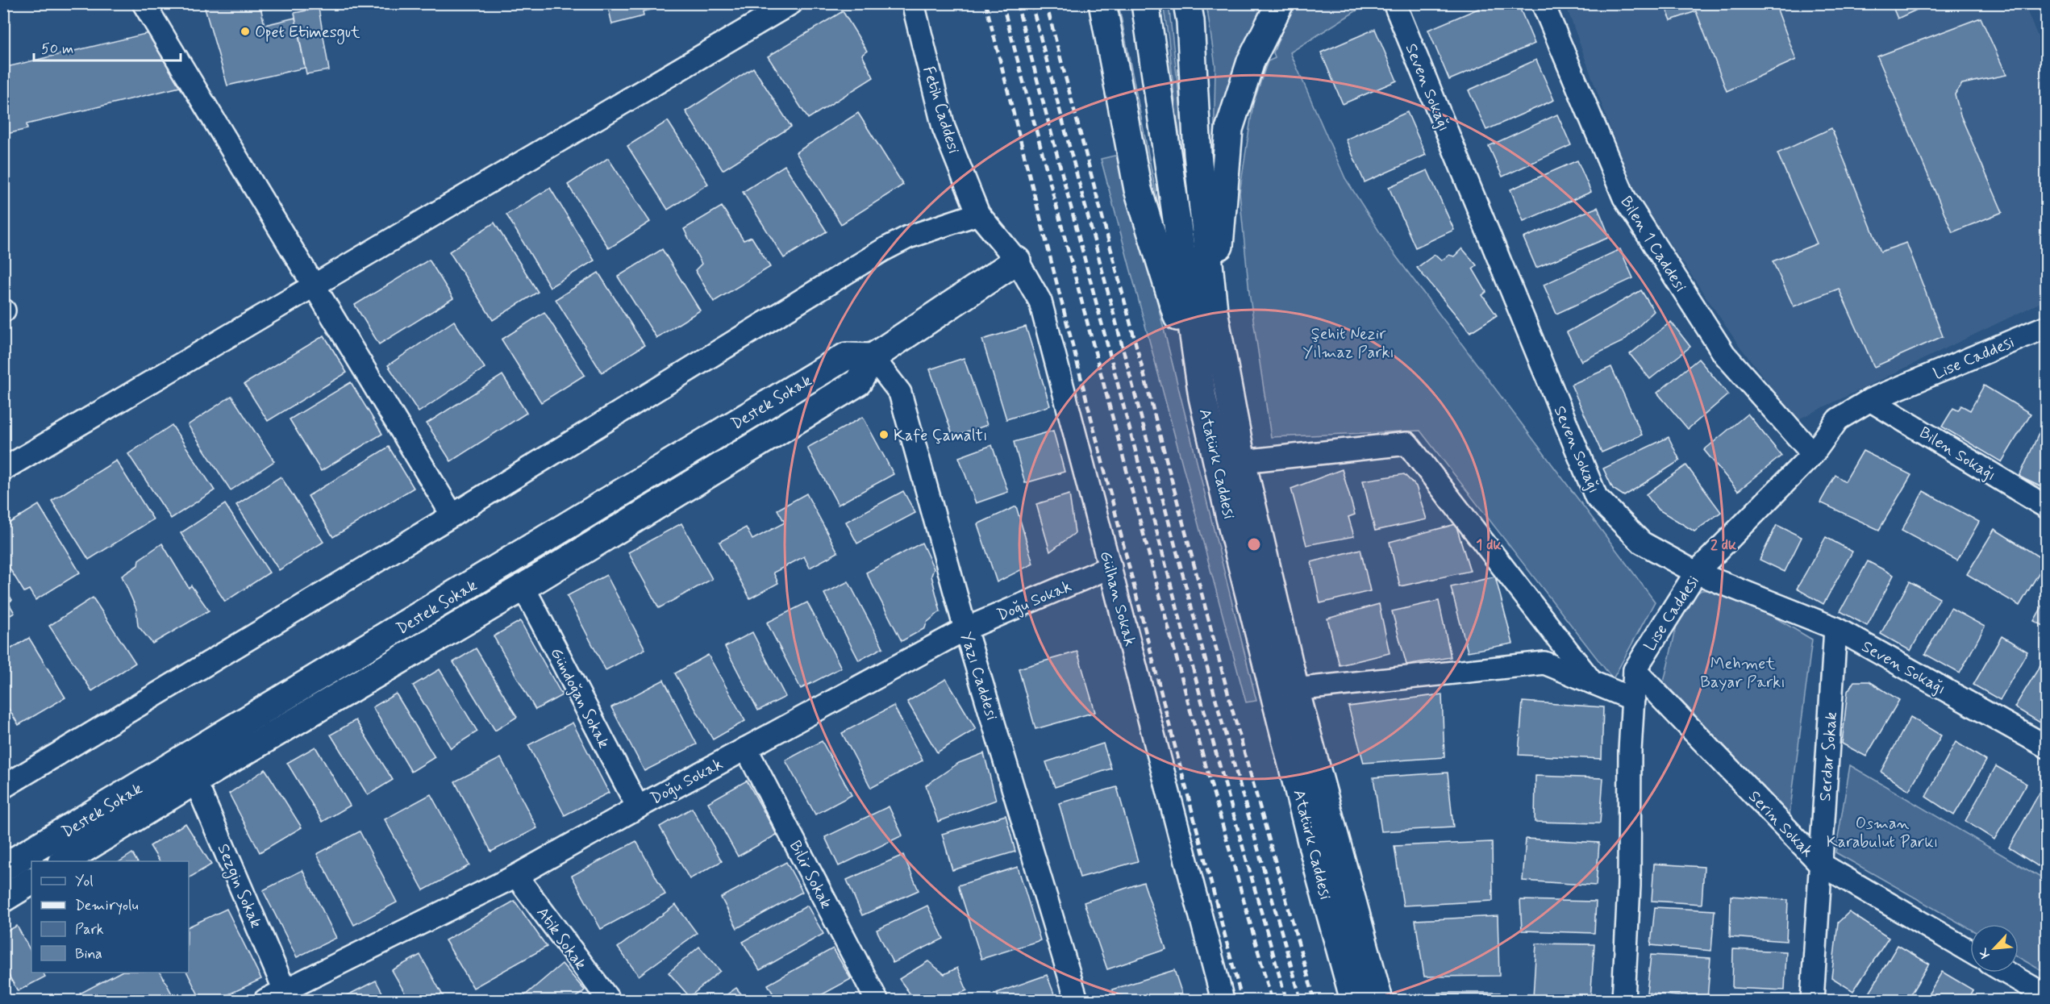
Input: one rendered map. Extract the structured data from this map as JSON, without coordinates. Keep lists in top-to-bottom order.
{
  "streets": {
    "main road": ["Destek Sokak", "Atatürk Caddesi"],
    "street": [
      "Seven Sokağı",
      "Fetih Caddesi",
      "Bilen 1 Caddesi",
      "Lise Caddesi",
      "Bilen Sokağı",
      "Gülhan Sokak",
      "Doğu Sokak",
      "Yazı Caddesi",
      "Gündoğan Sokak",
      "Serdar Sokak",
      "Serin Sokak",
      "Bilir Sokak",
      "Sezgin Sokak",
      "Atik Sokak"
    ]
  },
  "crossings": [
    ["Seven Sokağı", "Lise Caddesi"],
    ["Seven Sokağı", "Serdar Sokak"],
    ["Fetih Caddesi", "Gülhan Sokak"],
    ["Bilen 1 Caddesi", "Lise Caddesi"],
    ["Lise Caddesi", "Bilen Sokağı"],
    ["Lise Caddesi", "Serin Sokak"],
    ["Destek Sokak", "Gülhan Sokak"],
    ["Destek Sokak", "Yazı Caddesi"],
    ["Destek Sokak", "Gündoğan Sokak"],
    ["Destek Sokak", "Sezgin Sokak"],
    ["Gülhan Sokak", "Doğu Sokak"],
    ["Doğu Sokak", "Yazı Caddesi"],
    ["Doğu Sokak", "Gündoğan Sokak"],
    ["Doğu Sokak", "Bilir Sokak"],
    ["Doğu Sokak", "Sezgin Sokak"],
    ["Doğu Sokak", "Atik Sokak"],
    ["Serdar Sokak", "Serin Sokak"]
  ],
  "parks": ["Şehit Nezir Yılmaz Parkı", "Mehmet Bayar Parkı", "Osman Karabulut Parkı"],
  "places": ["Opet Etimesgut", "Kafe Çamaltı"],
  "legend": [
    "Yol",
    "Demiryolu",
    "Park",
    "Bina"
  ],
  "scale_bar": "50 m",
  "north": "bottom left",
  "rings": ["1 dk", "2 dk"]
}
